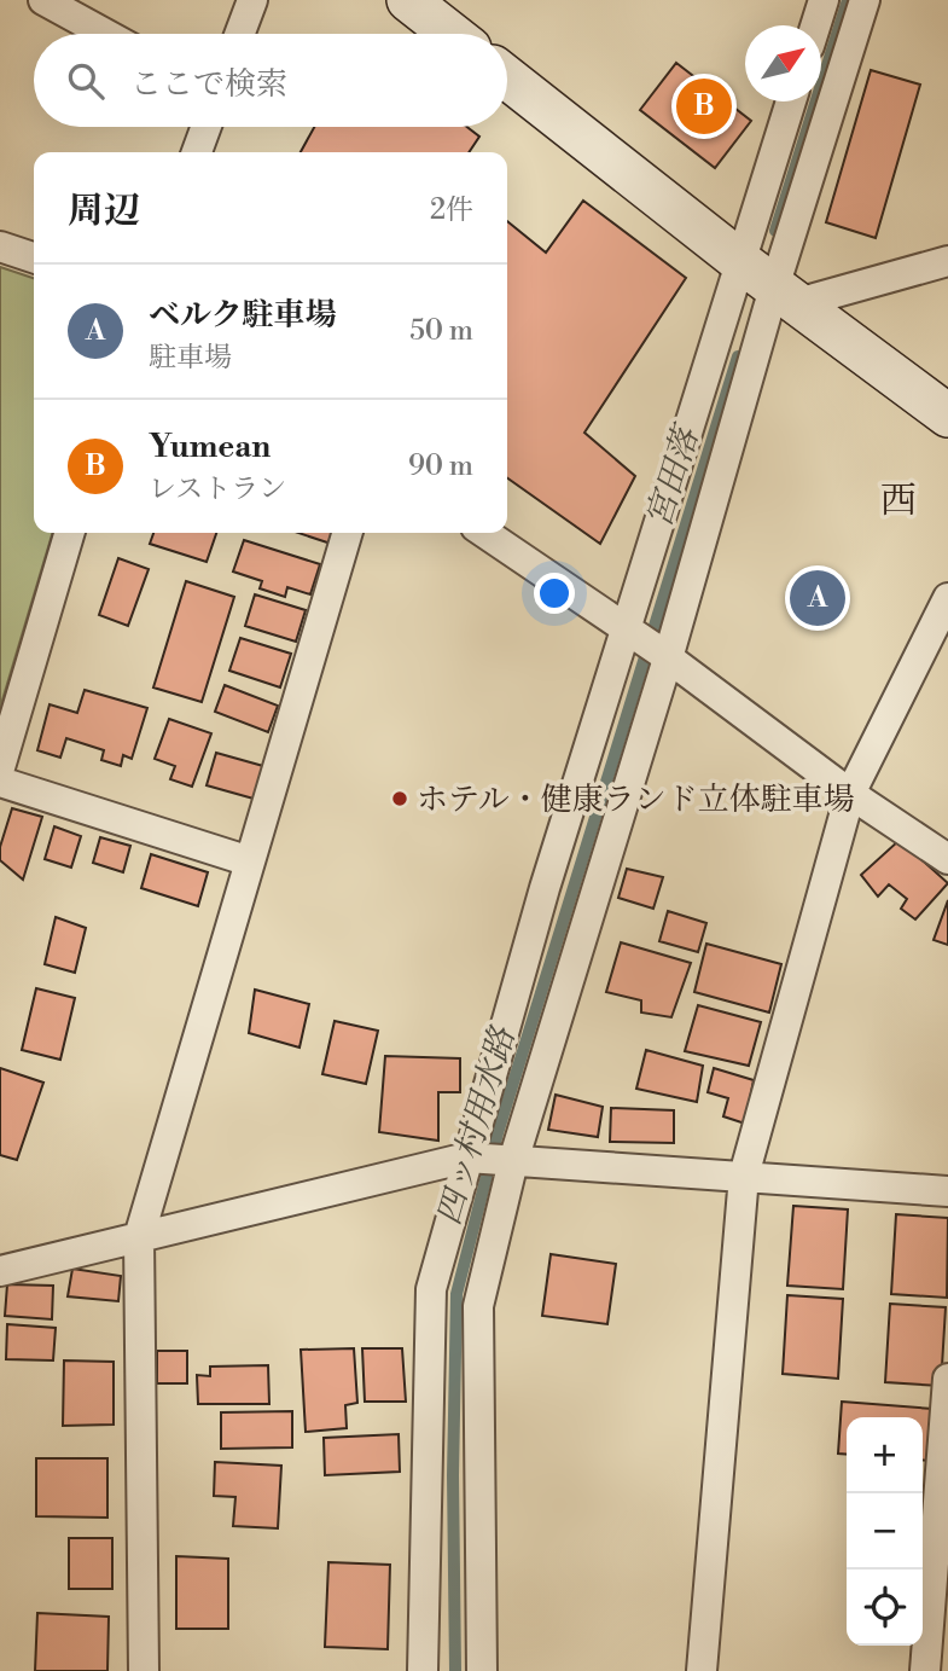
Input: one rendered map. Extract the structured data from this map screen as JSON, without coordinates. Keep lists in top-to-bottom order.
{
  "districts": ["西"],
  "water": ["宮田落", "四ッ村用水路"],
  "places": ["ホテル・健康ランド立体駐車場"],
  "north": "top right",
  "page": {
    "search": "ここで検索",
    "pins": ["B", "A"],
    "heading": ["周辺", "2件"],
    "list": [
      {
        "mark": "A",
        "name": "ベルク駐車場",
        "note": "駐車場",
        "value": "50 m"
      },
      {
        "mark": "B",
        "name": "Yumean",
        "note": "レストラン",
        "value": "90 m"
      }
    ],
    "map_buttons": ["+", "−"]
  }
}
